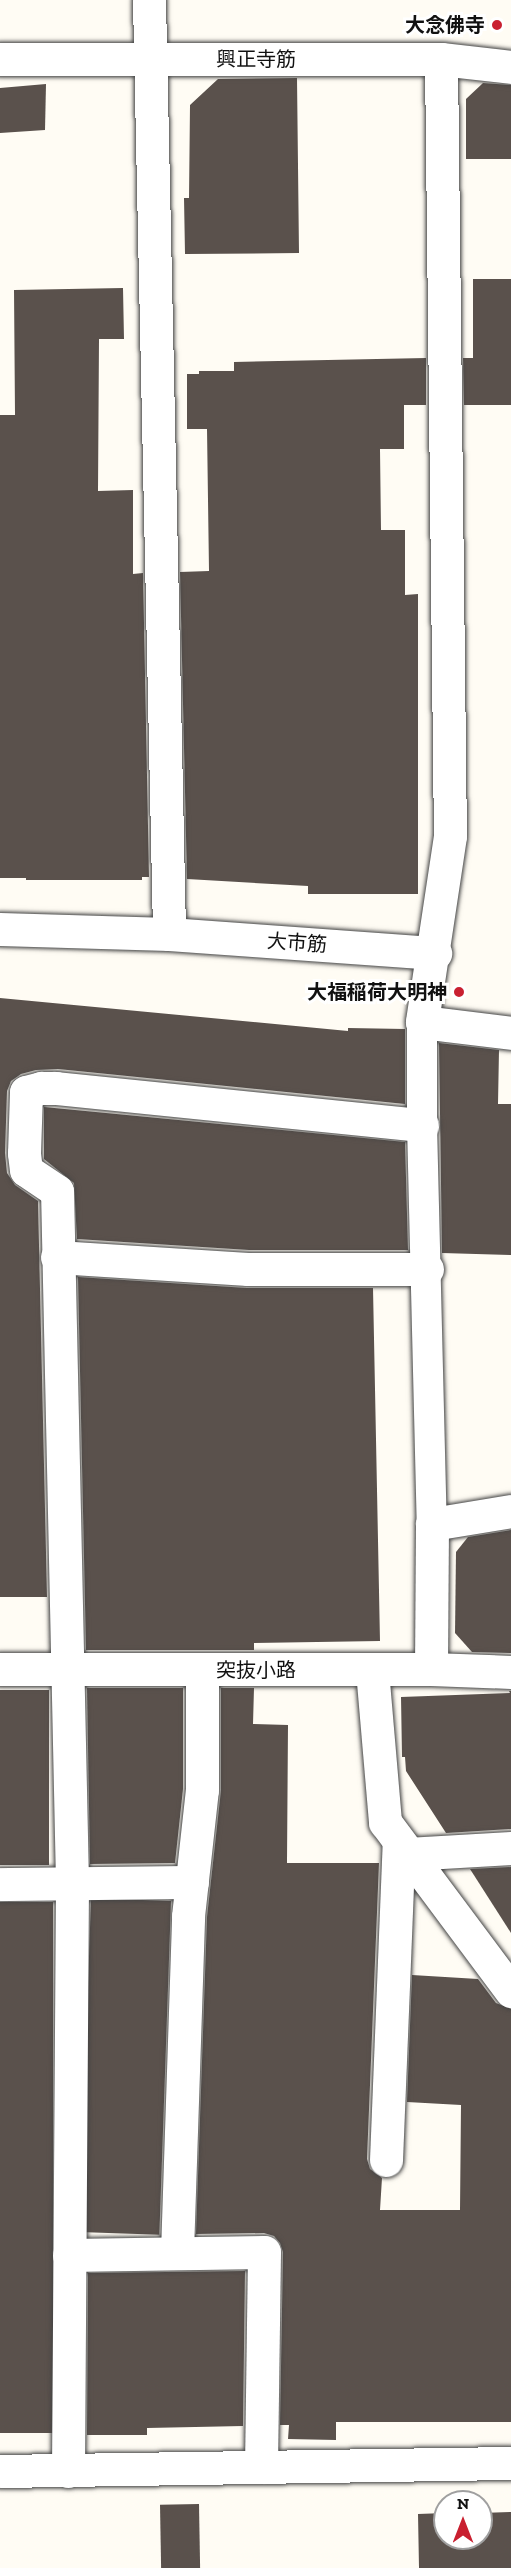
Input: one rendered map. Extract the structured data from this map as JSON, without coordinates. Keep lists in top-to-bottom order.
{
  "streets": {
    "street": ["興正寺筋", "大市筋", "突抜小路"]
  },
  "places": ["大念佛寺", "大福稲荷大明神"],
  "north": "top"
}
